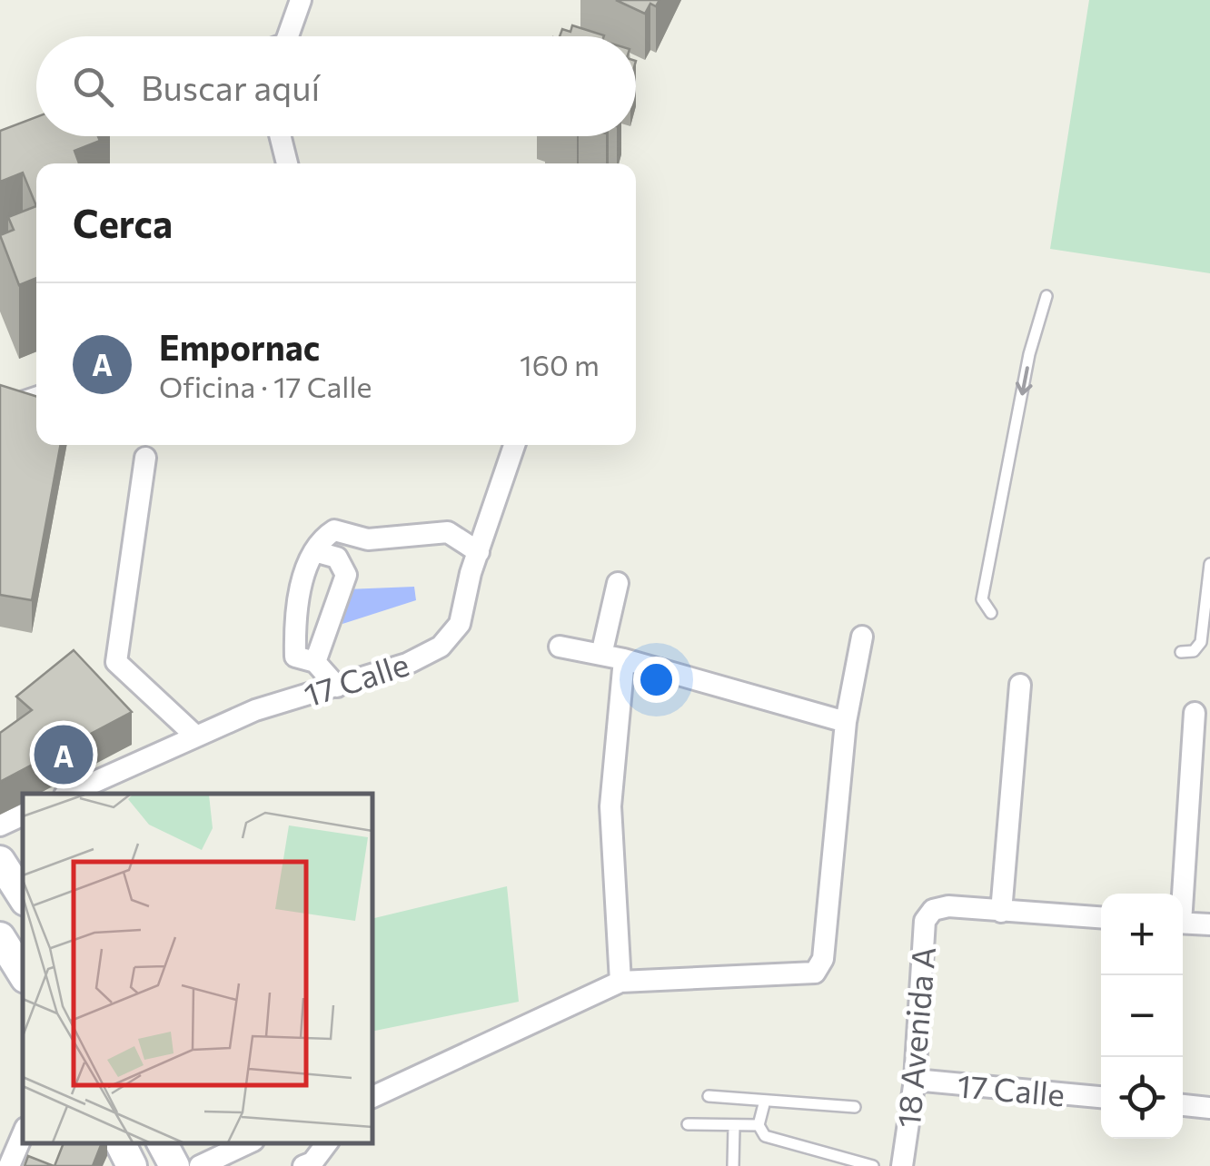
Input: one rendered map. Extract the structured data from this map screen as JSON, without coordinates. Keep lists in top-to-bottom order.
{
  "streets": {
    "street": ["17 Calle", "18 Avenida A"]
  },
  "crossings": [
    ["17 Calle", "18 Avenida A"]
  ],
  "page": {
    "search": "Buscar aquí",
    "heading": "Cerca",
    "list": [
      {
        "mark": "A",
        "name": "Empornac",
        "note": "Oficina · 17 Calle",
        "value": "160 m"
      }
    ],
    "pins": "A",
    "map_buttons": ["+", "−"]
  }
}
